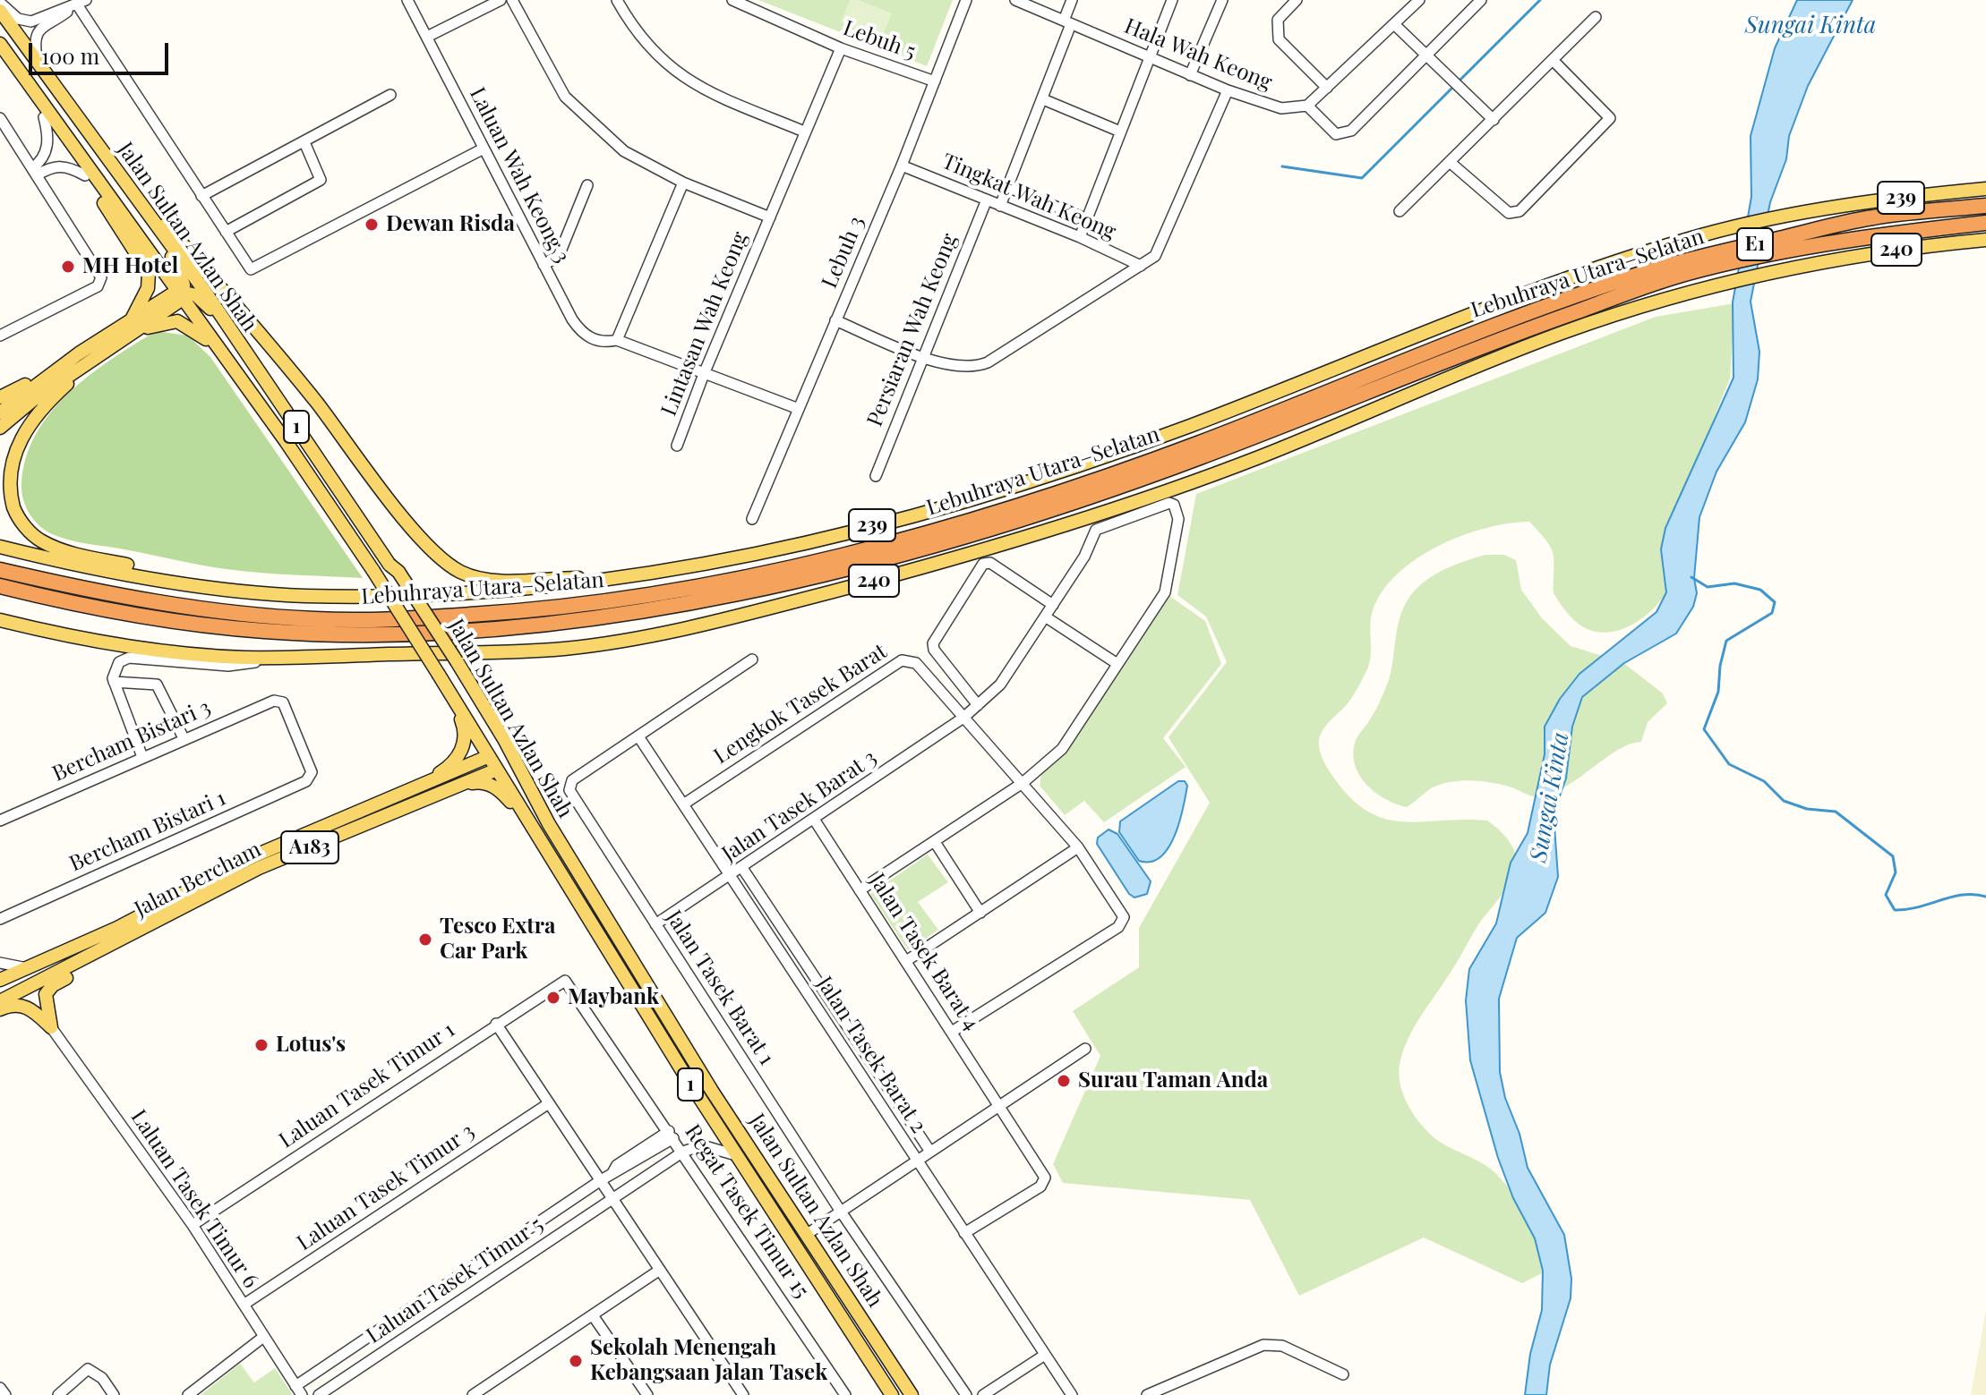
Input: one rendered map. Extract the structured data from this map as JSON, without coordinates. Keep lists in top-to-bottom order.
{
  "streets": {
    "highway": ["E1", "Lebuhraya Utara–Selatan"],
    "main road": [
      "239",
      "Jalan Sultan Azlan Shah",
      "240",
      "1",
      "A183",
      "Jalan Bercham"
    ],
    "street": [
      "Lebuh 5",
      "Hala Wah Keong",
      "Laluan Wah Keong 3",
      "Tingkat Wah Keong",
      "Lebuh 3",
      "Lintasan Wah Keong",
      "Persiaran Wah Keong",
      "Lengkok Tasek Barat",
      "Bercham Bistari 3",
      "Jalan Tasek Barat 3",
      "Bercham Bistari 1",
      "Jalan Tasek Barat 4",
      "Jalan Tasek Barat 1",
      "Jalan Tasek Barat 2",
      "Laluan Tasek Timur 1",
      "Laluan Tasek Timur 3",
      "Laluan Tasek Timur 6",
      "Regat Tasek Timur 15",
      "Laluan Tasek Timur 5"
    ]
  },
  "crossings": [
    ["Lebuh 5", "Lebuh 3"],
    ["Lebuh 5", "Lintasan Wah Keong"],
    ["Laluan Wah Keong 3", "Lebuh 3"],
    ["Laluan Wah Keong 3", "Lintasan Wah Keong"],
    ["Tingkat Wah Keong", "Lebuh 3"],
    ["Tingkat Wah Keong", "Persiaran Wah Keong"],
    ["Jalan Sultan Azlan Shah", "Jalan Bercham"],
    ["Lengkok Tasek Barat", "Jalan Tasek Barat 3"],
    ["Lengkok Tasek Barat", "Jalan Tasek Barat 4"],
    ["Lengkok Tasek Barat", "Jalan Tasek Barat 2"],
    ["Bercham Bistari 3", "Bercham Bistari 1"],
    ["Jalan Tasek Barat 3", "Jalan Tasek Barat 4"],
    ["Jalan Tasek Barat 3", "Jalan Tasek Barat 1"],
    ["Jalan Tasek Barat 3", "Jalan Tasek Barat 2"],
    ["Jalan Tasek Barat 4", "Jalan Tasek Barat 2"],
    ["Jalan Tasek Barat 1", "Jalan Tasek Barat 2"],
    ["Laluan Tasek Timur 1", "Laluan Tasek Timur 6"],
    ["Laluan Tasek Timur 1", "Regat Tasek Timur 15"],
    ["Laluan Tasek Timur 3", "Laluan Tasek Timur 6"],
    ["Regat Tasek Timur 15", "Laluan Tasek Timur 5"]
  ],
  "water": ["Sungai Kinta"],
  "places": [
    "Dewan Risda",
    "MH Hotel",
    "Tesco Extra Car Park",
    "Maybank",
    "Lotus's",
    "Surau Taman Anda",
    "Sekolah Menengah Kebangsaan Jalan Tasek"
  ],
  "scale_bar": "100 m"
}
